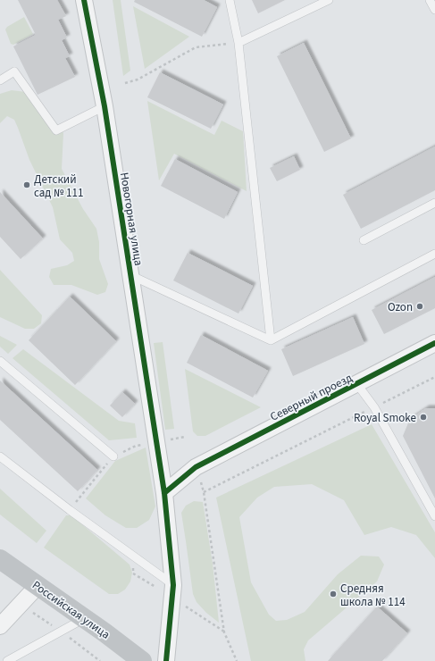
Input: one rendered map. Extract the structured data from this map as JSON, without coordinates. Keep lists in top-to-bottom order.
{
  "streets": {
    "main road": ["Российская улица"],
    "street": ["Новогорная улица", "Северный проезд"]
  },
  "crossings": [
    ["Новогорная улица", "Северный проезд"]
  ],
  "places": [
    "Детский сад № 111",
    "Ozon",
    "Royal Smoke",
    "Средняя школа № 114"
  ]
}
